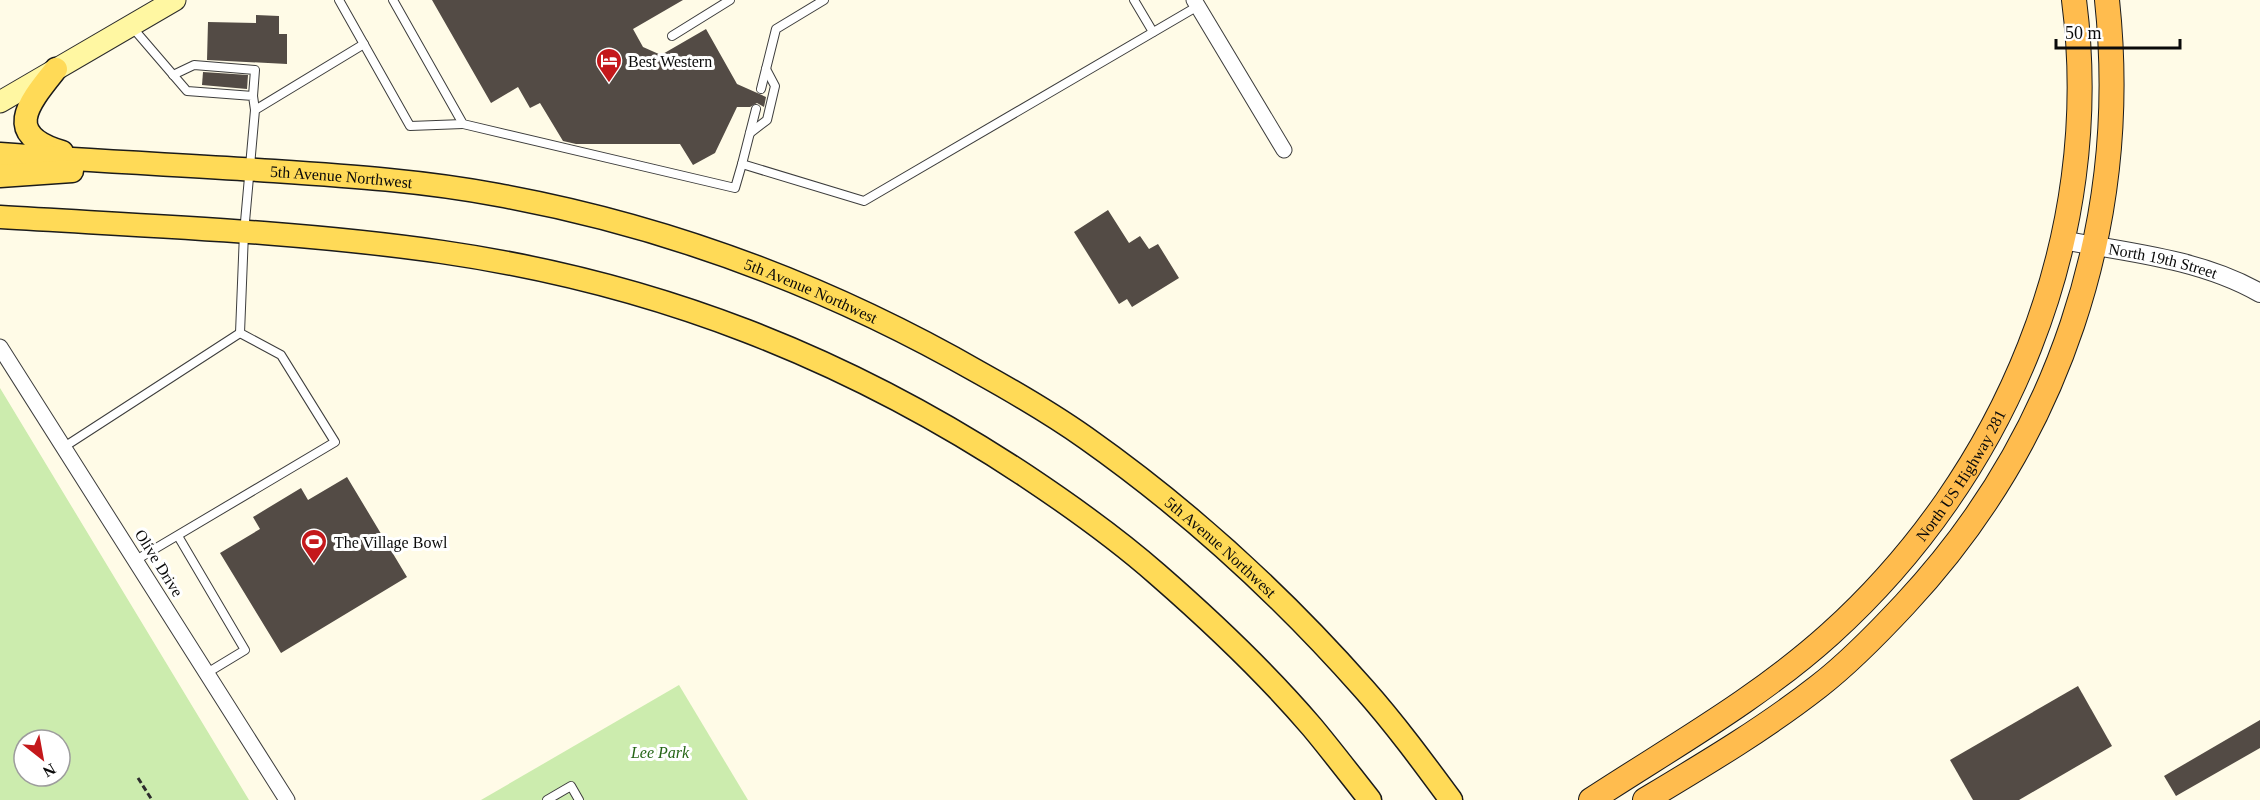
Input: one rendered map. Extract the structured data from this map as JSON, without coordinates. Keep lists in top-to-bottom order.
{
  "streets": {
    "highway": ["North US Highway 281"],
    "main road": ["5th Avenue Northwest"],
    "street": ["North 19th Street", "Olive Drive"]
  },
  "crossings": [
    ["North 19th Street", "North US Highway 281"]
  ],
  "parks": ["Lee Park"],
  "places": {
    "hotel": ["Best Western"],
    "sports": ["The Village Bowl"]
  },
  "scale_bar": "50 m",
  "north": "bottom right"
}
